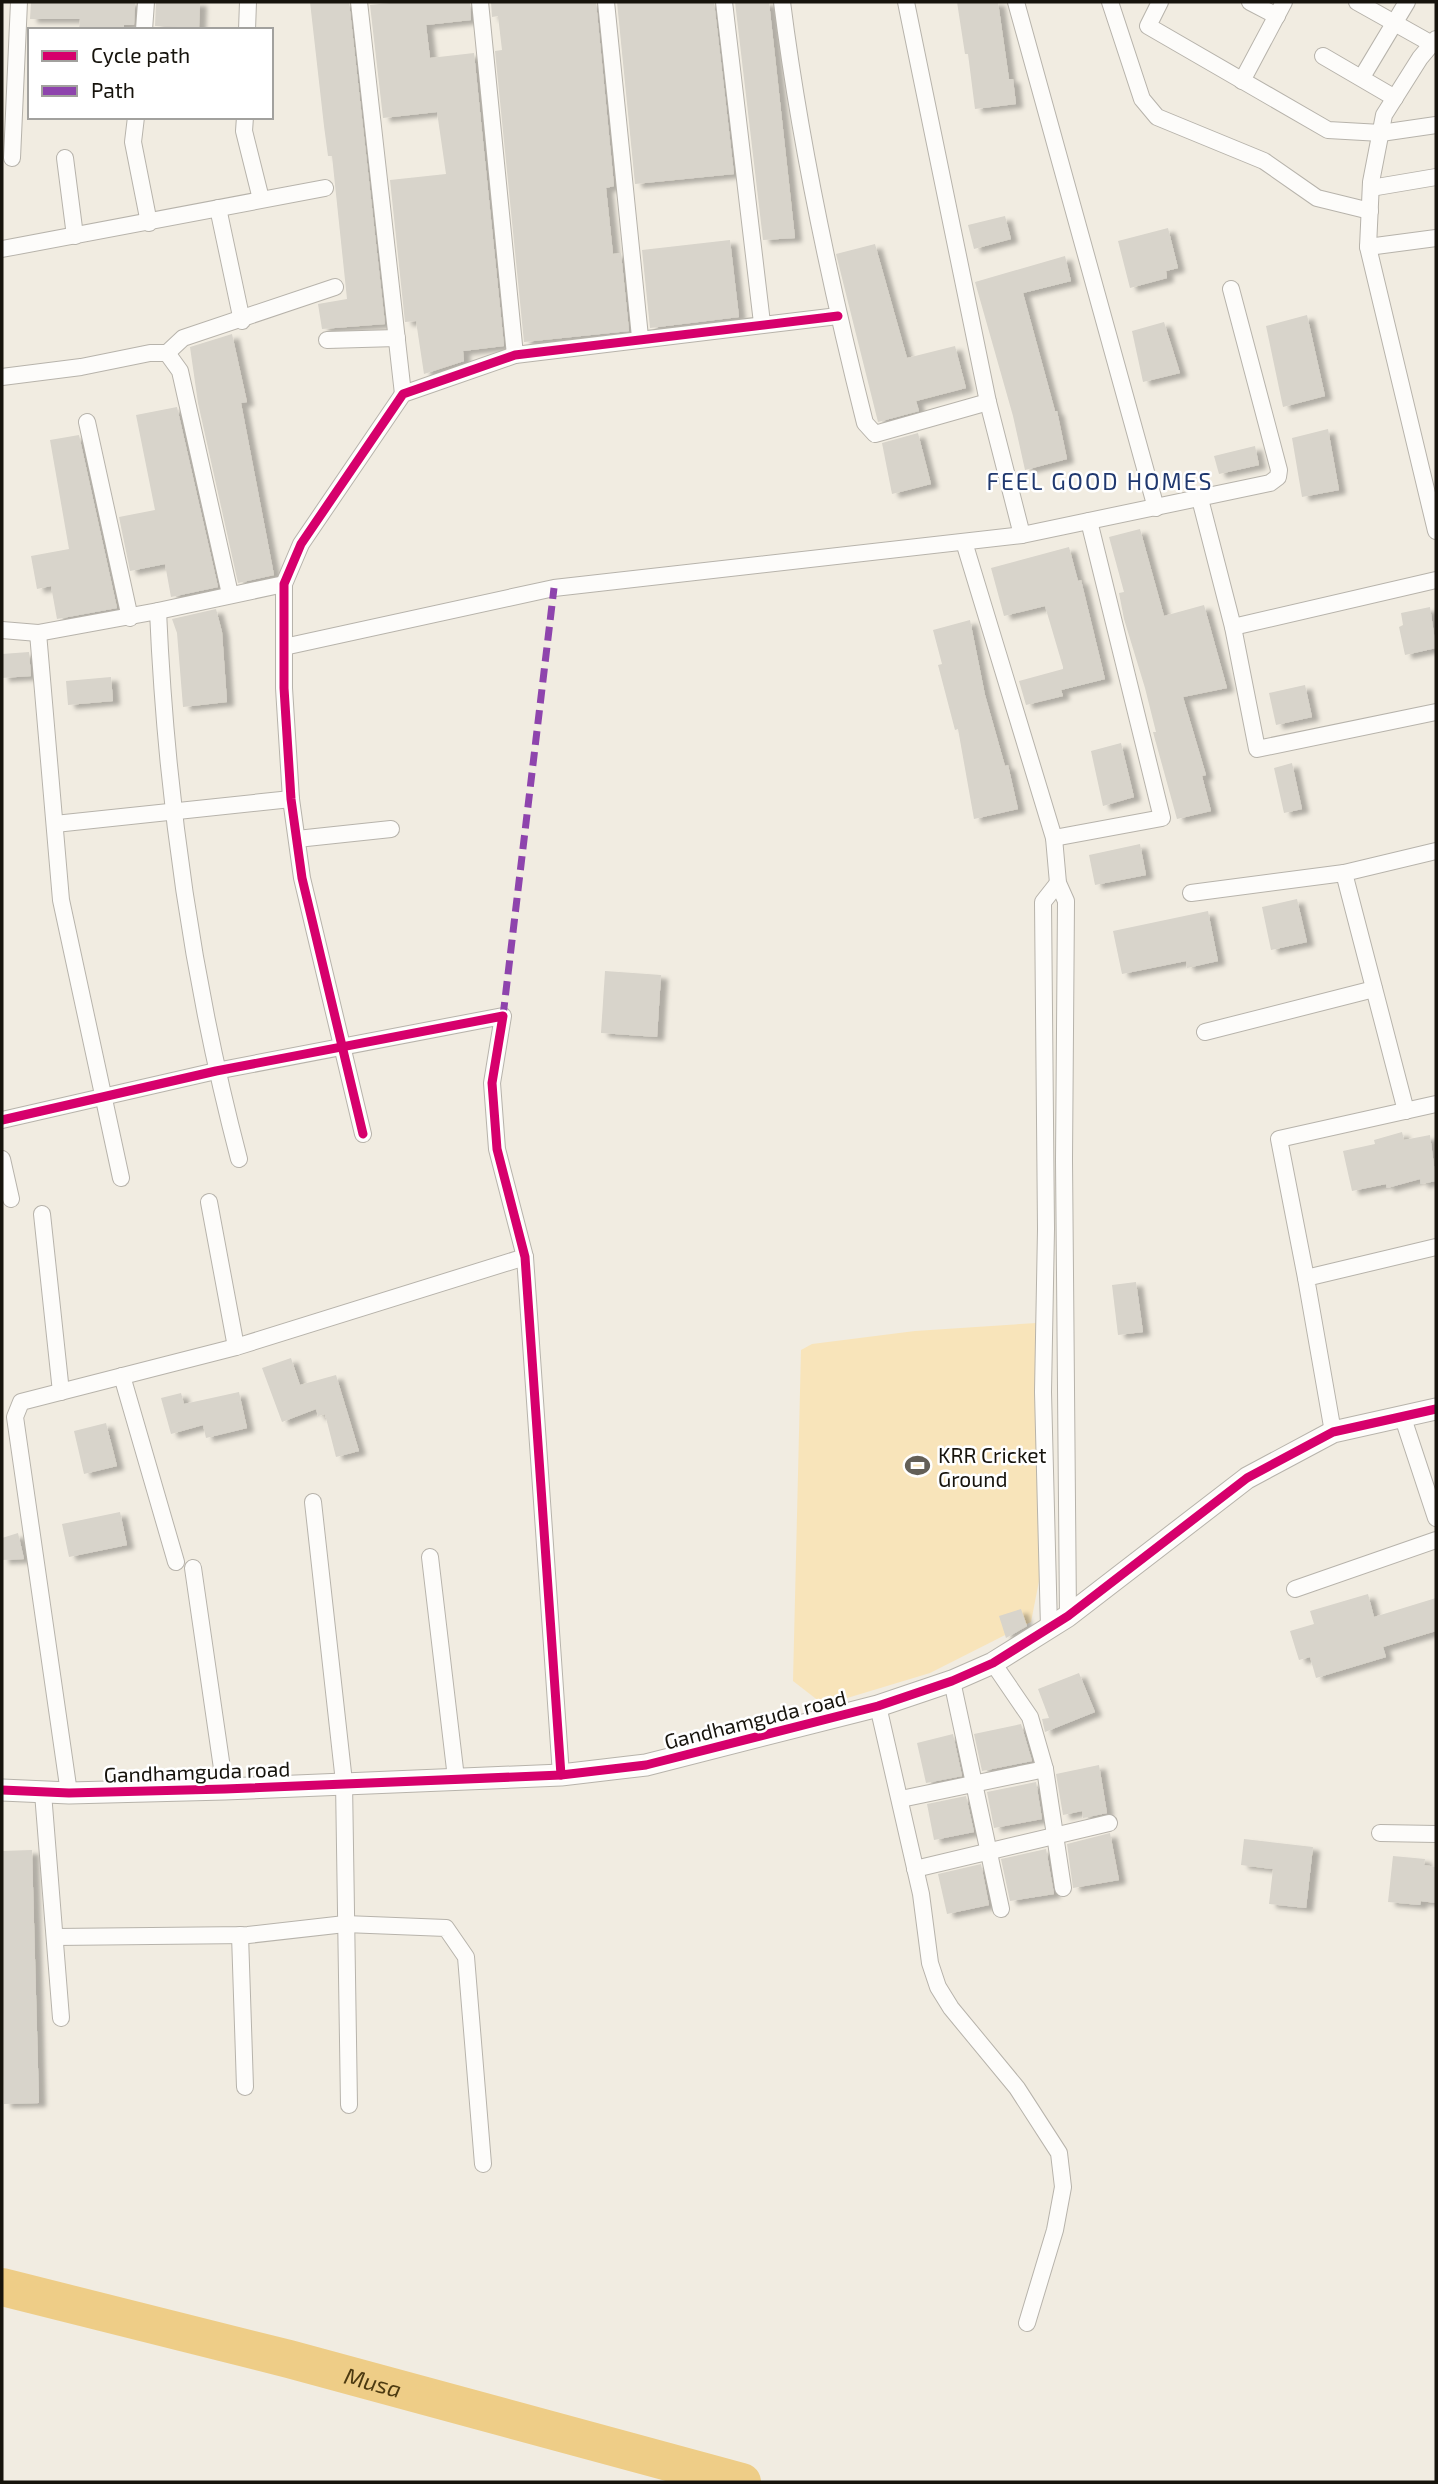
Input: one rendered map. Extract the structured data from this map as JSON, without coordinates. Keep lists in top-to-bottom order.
{
  "streets": {
    "street": ["Gandhamguda road"]
  },
  "districts": ["FEEL GOOD HOMES"],
  "water": ["Musa"],
  "places": {
    "sports": ["KRR Cricket Ground"]
  },
  "legend": ["Cycle path", "Path"]
}
